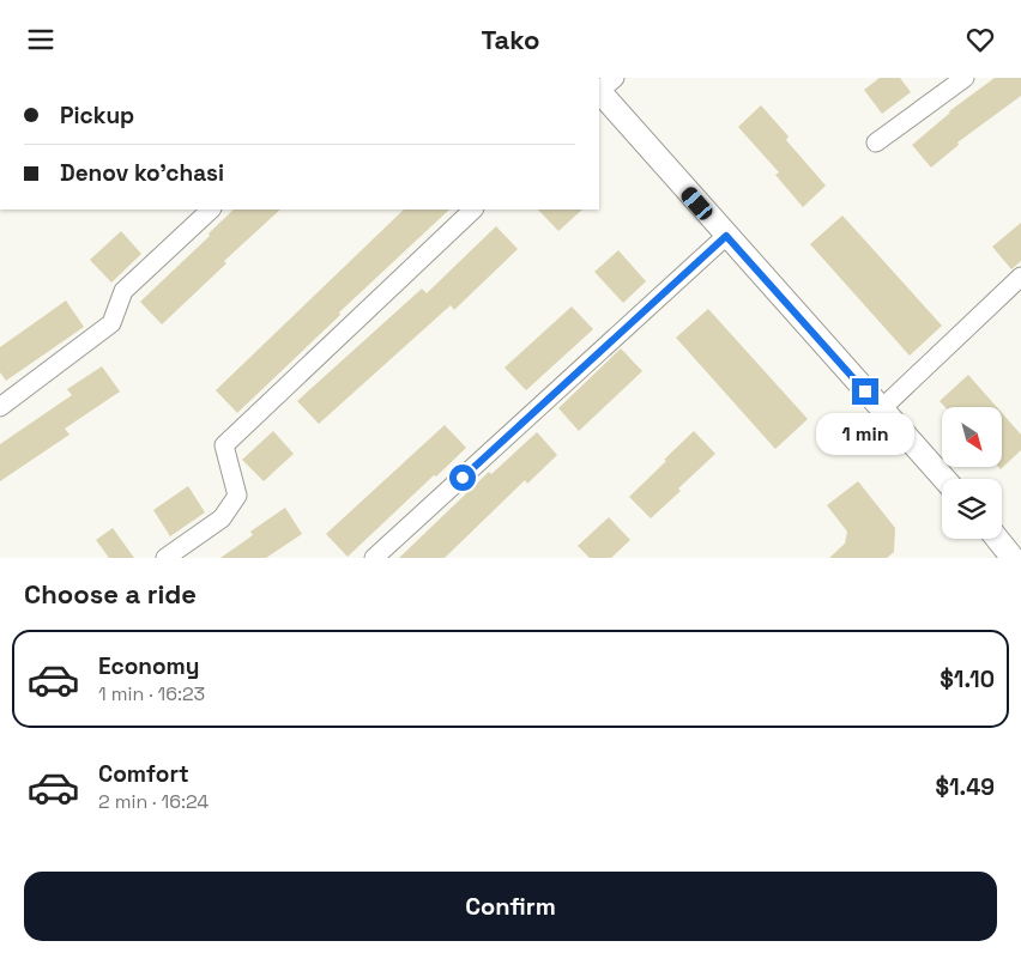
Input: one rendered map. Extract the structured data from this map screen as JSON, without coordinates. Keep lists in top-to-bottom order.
{
  "north": "bottom right",
  "page": {
    "header": "Tako",
    "banner": ["Pickup", "Denov ko'chasi"],
    "bubble": "1 min",
    "heading": "Choose a ride",
    "list": [
      {
        "name": "Economy",
        "note": "1 min · 16:23",
        "value": "$1.10"
      },
      {
        "name": "Comfort",
        "note": "2 min · 16:24",
        "value": "$1.49"
      }
    ],
    "buttons": "Confirm"
  }
}
